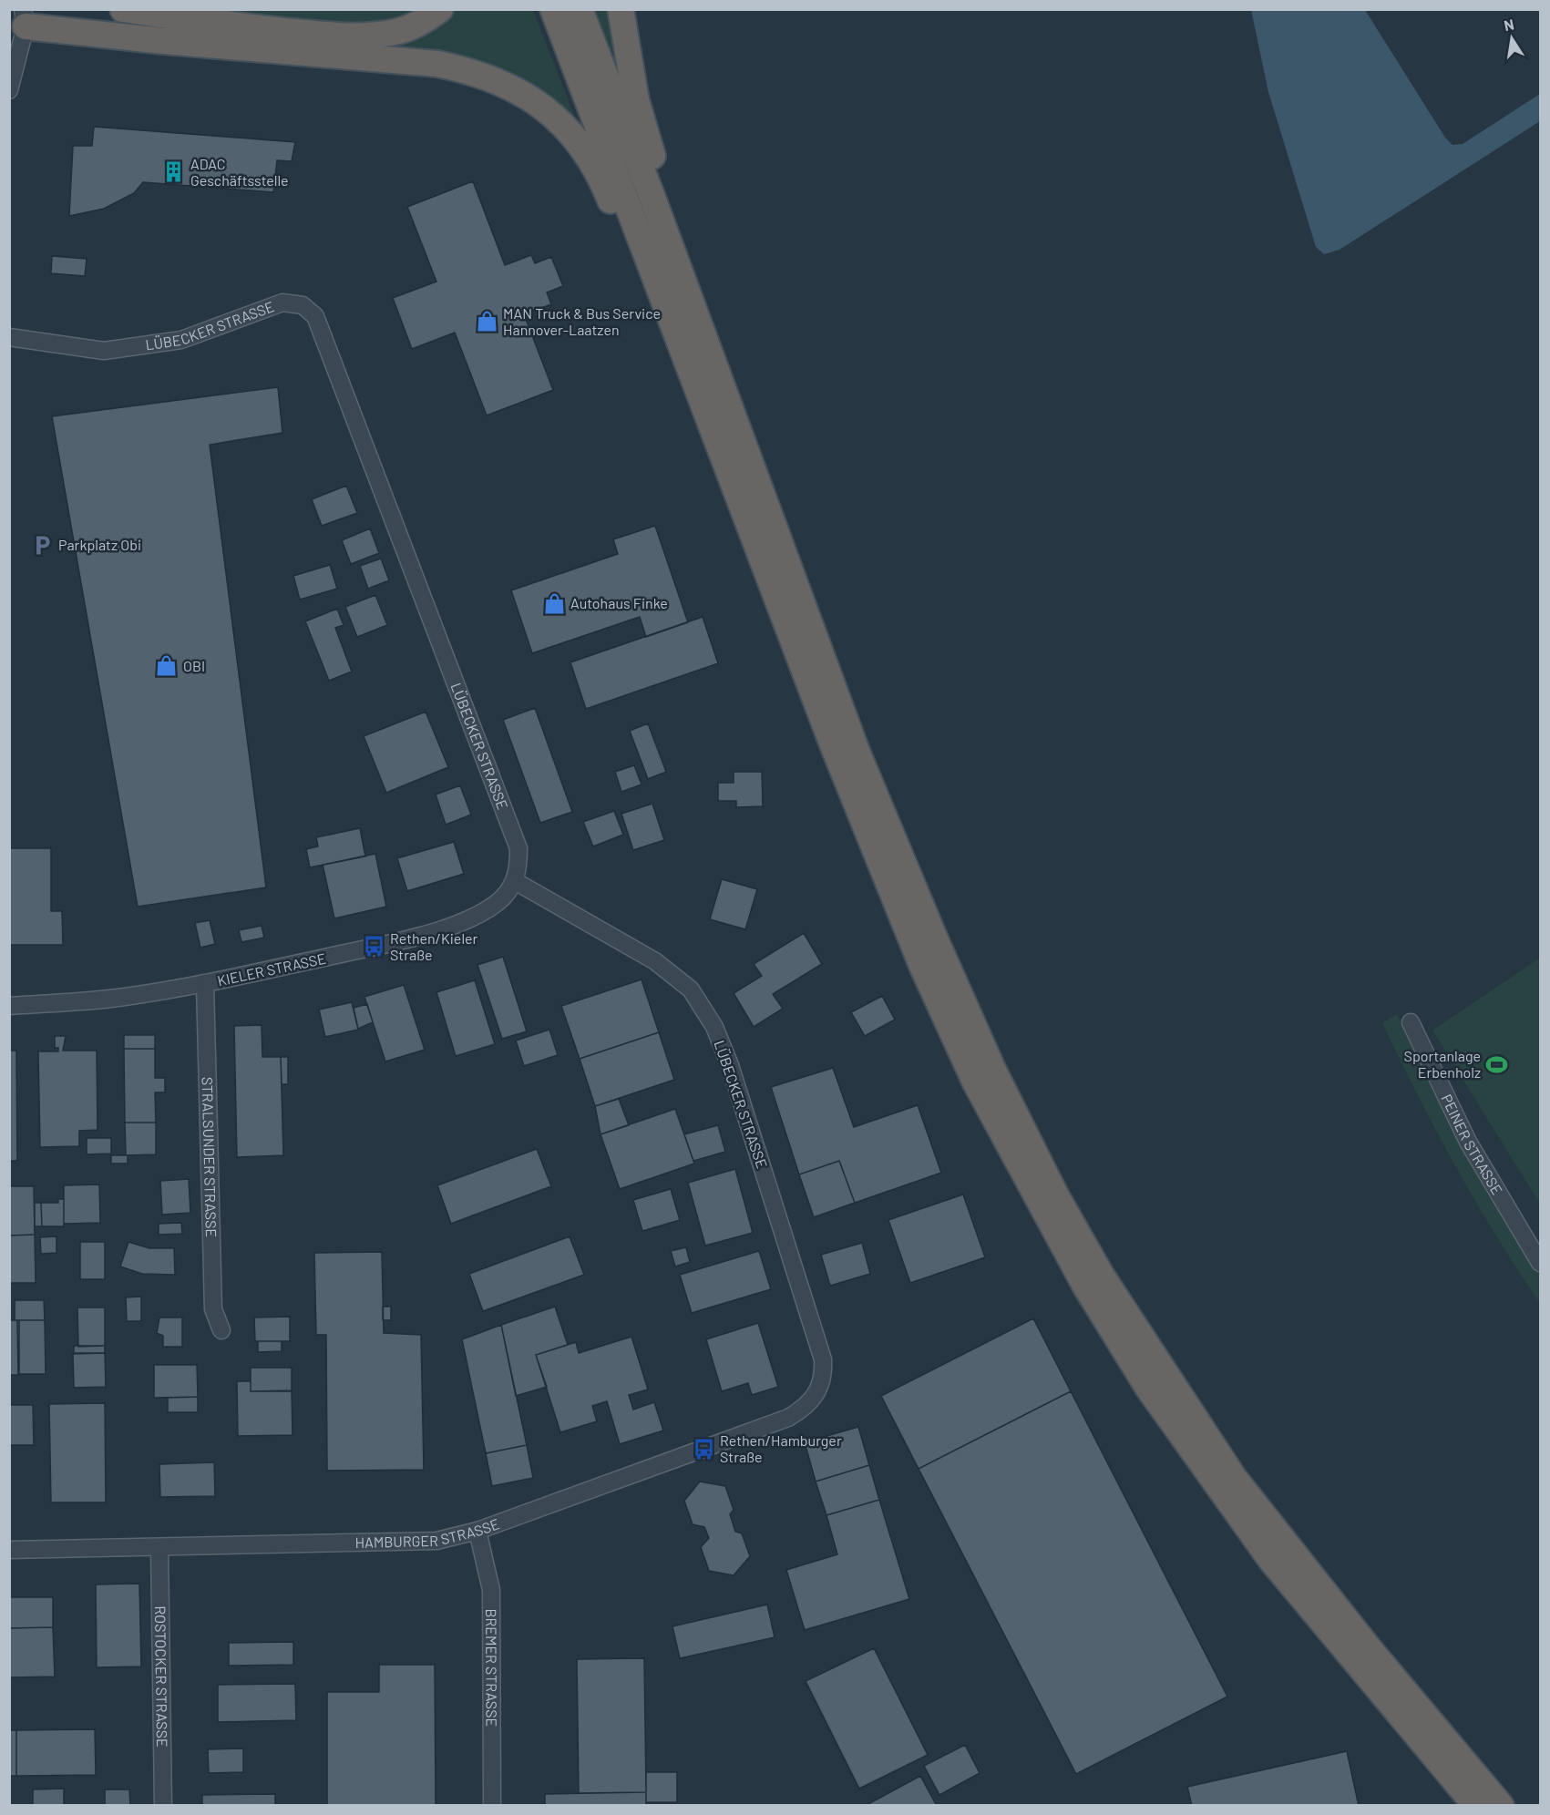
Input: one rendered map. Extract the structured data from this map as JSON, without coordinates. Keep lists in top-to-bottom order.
{
  "streets": {
    "street": [
      "LÜBECKER STRASSE",
      "KIELER STRASSE",
      "PEINER STRASSE",
      "STRALSUNDER STRASSE",
      "HAMBURGER STRASSE",
      "BREMER STRASSE",
      "ROSTOCKER STRASSE"
    ]
  },
  "crossings": [
    ["LÜBECKER STRASSE", "KIELER STRASSE"],
    ["LÜBECKER STRASSE", "HAMBURGER STRASSE"],
    ["KIELER STRASSE", "STRALSUNDER STRASSE"],
    ["HAMBURGER STRASSE", "BREMER STRASSE"],
    ["HAMBURGER STRASSE", "ROSTOCKER STRASSE"]
  ],
  "places": {
    "building": ["ADAC Geschäftsstelle"],
    "shop": ["MAN Truck & Bus Service Hannover-Laatzen", "Autohaus Finke", "OBI"],
    "parking": ["Parkplatz Obi"],
    "bus stop": ["Rethen/Kieler Straße", "Rethen/Hamburger Straße"],
    "sports": ["Sportanlage Erbenholz"]
  },
  "north": "top"
}
